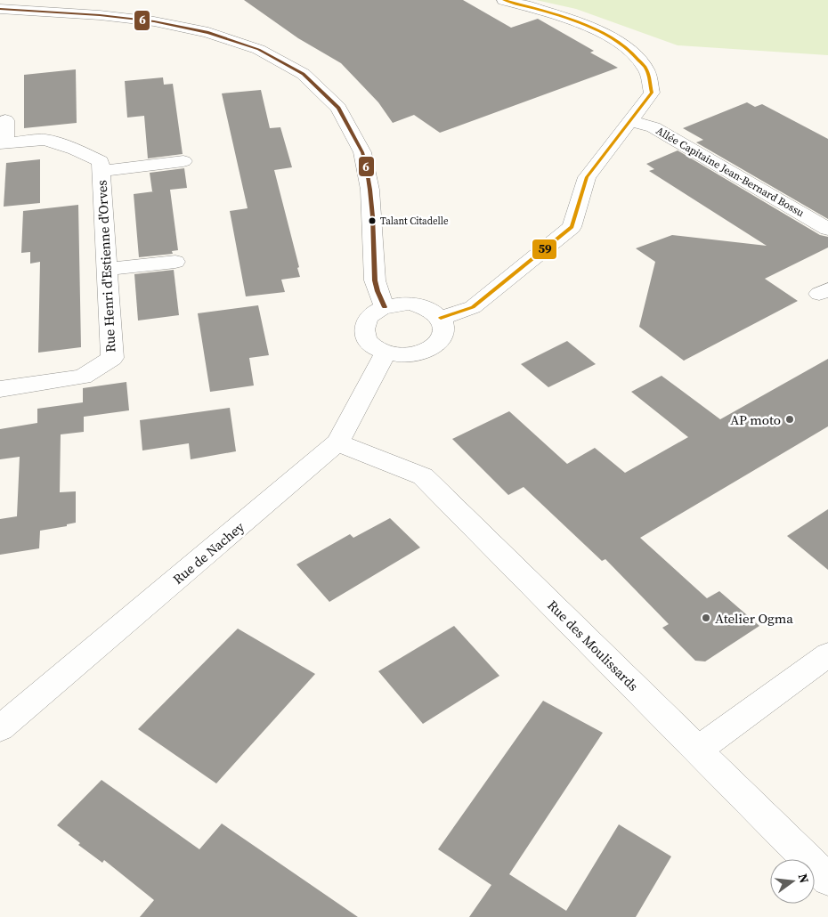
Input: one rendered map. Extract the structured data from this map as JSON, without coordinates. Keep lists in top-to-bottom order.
{
  "streets": {
    "street": [
      "Allée Capitaine Jean-Bernard Bossu",
      "Rue Henri d'Estienne d'Orves",
      "Rue de Nachey",
      "Rue des Moulissards"
    ]
  },
  "crossings": [
    ["Rue de Nachey", "Rue des Moulissards"]
  ],
  "places": ["Talant Citadelle", "AP moto", "Atelier Ogma"],
  "lines": ["transit line 59", "transit line 6"],
  "north": "right"
}
